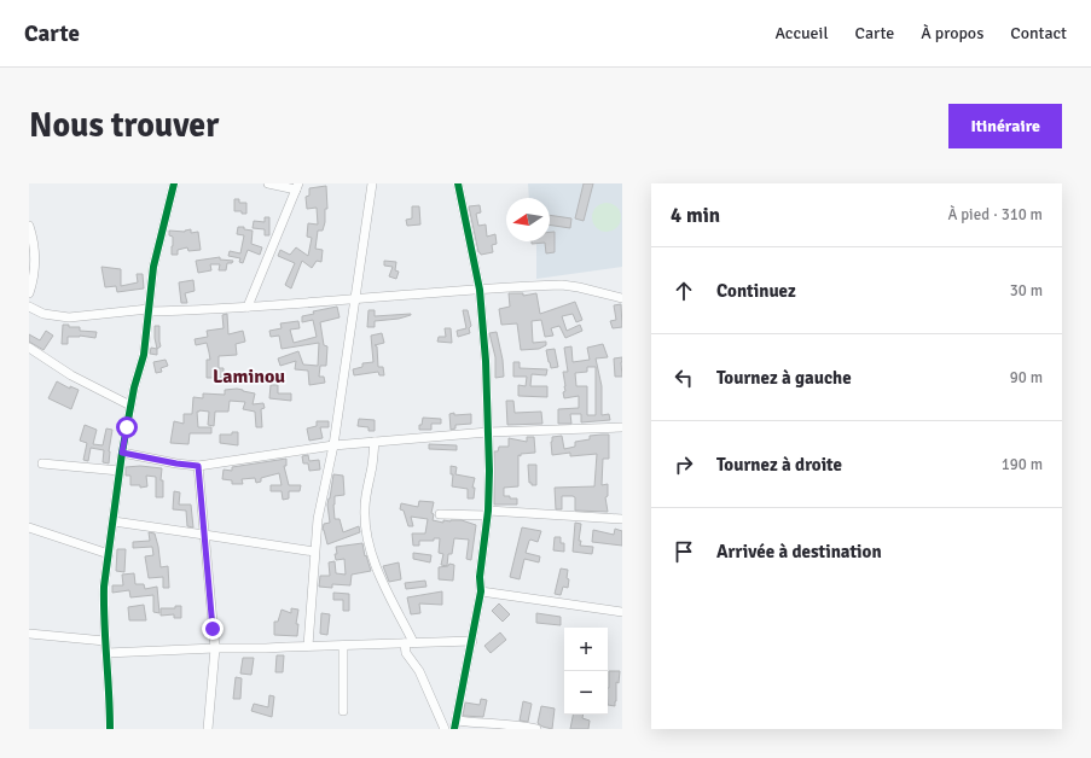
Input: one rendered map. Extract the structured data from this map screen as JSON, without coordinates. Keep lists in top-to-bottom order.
{
  "districts": ["Laminou"],
  "north": "left",
  "page": {
    "header": "Carte",
    "nav": [
      "Accueil",
      "Carte",
      "À propos",
      "Contact"
    ],
    "buttons": "Itinéraire",
    "title": "Nous trouver",
    "heading": ["4 min", "À pied · 310 m"],
    "list": [
      ["Continuez", "30 m"],
      ["Tournez à gauche", "90 m"],
      ["Tournez à droite", "190 m"],
      "Arrivée à destination"
    ],
    "map_buttons": ["+", "−"]
  }
}
